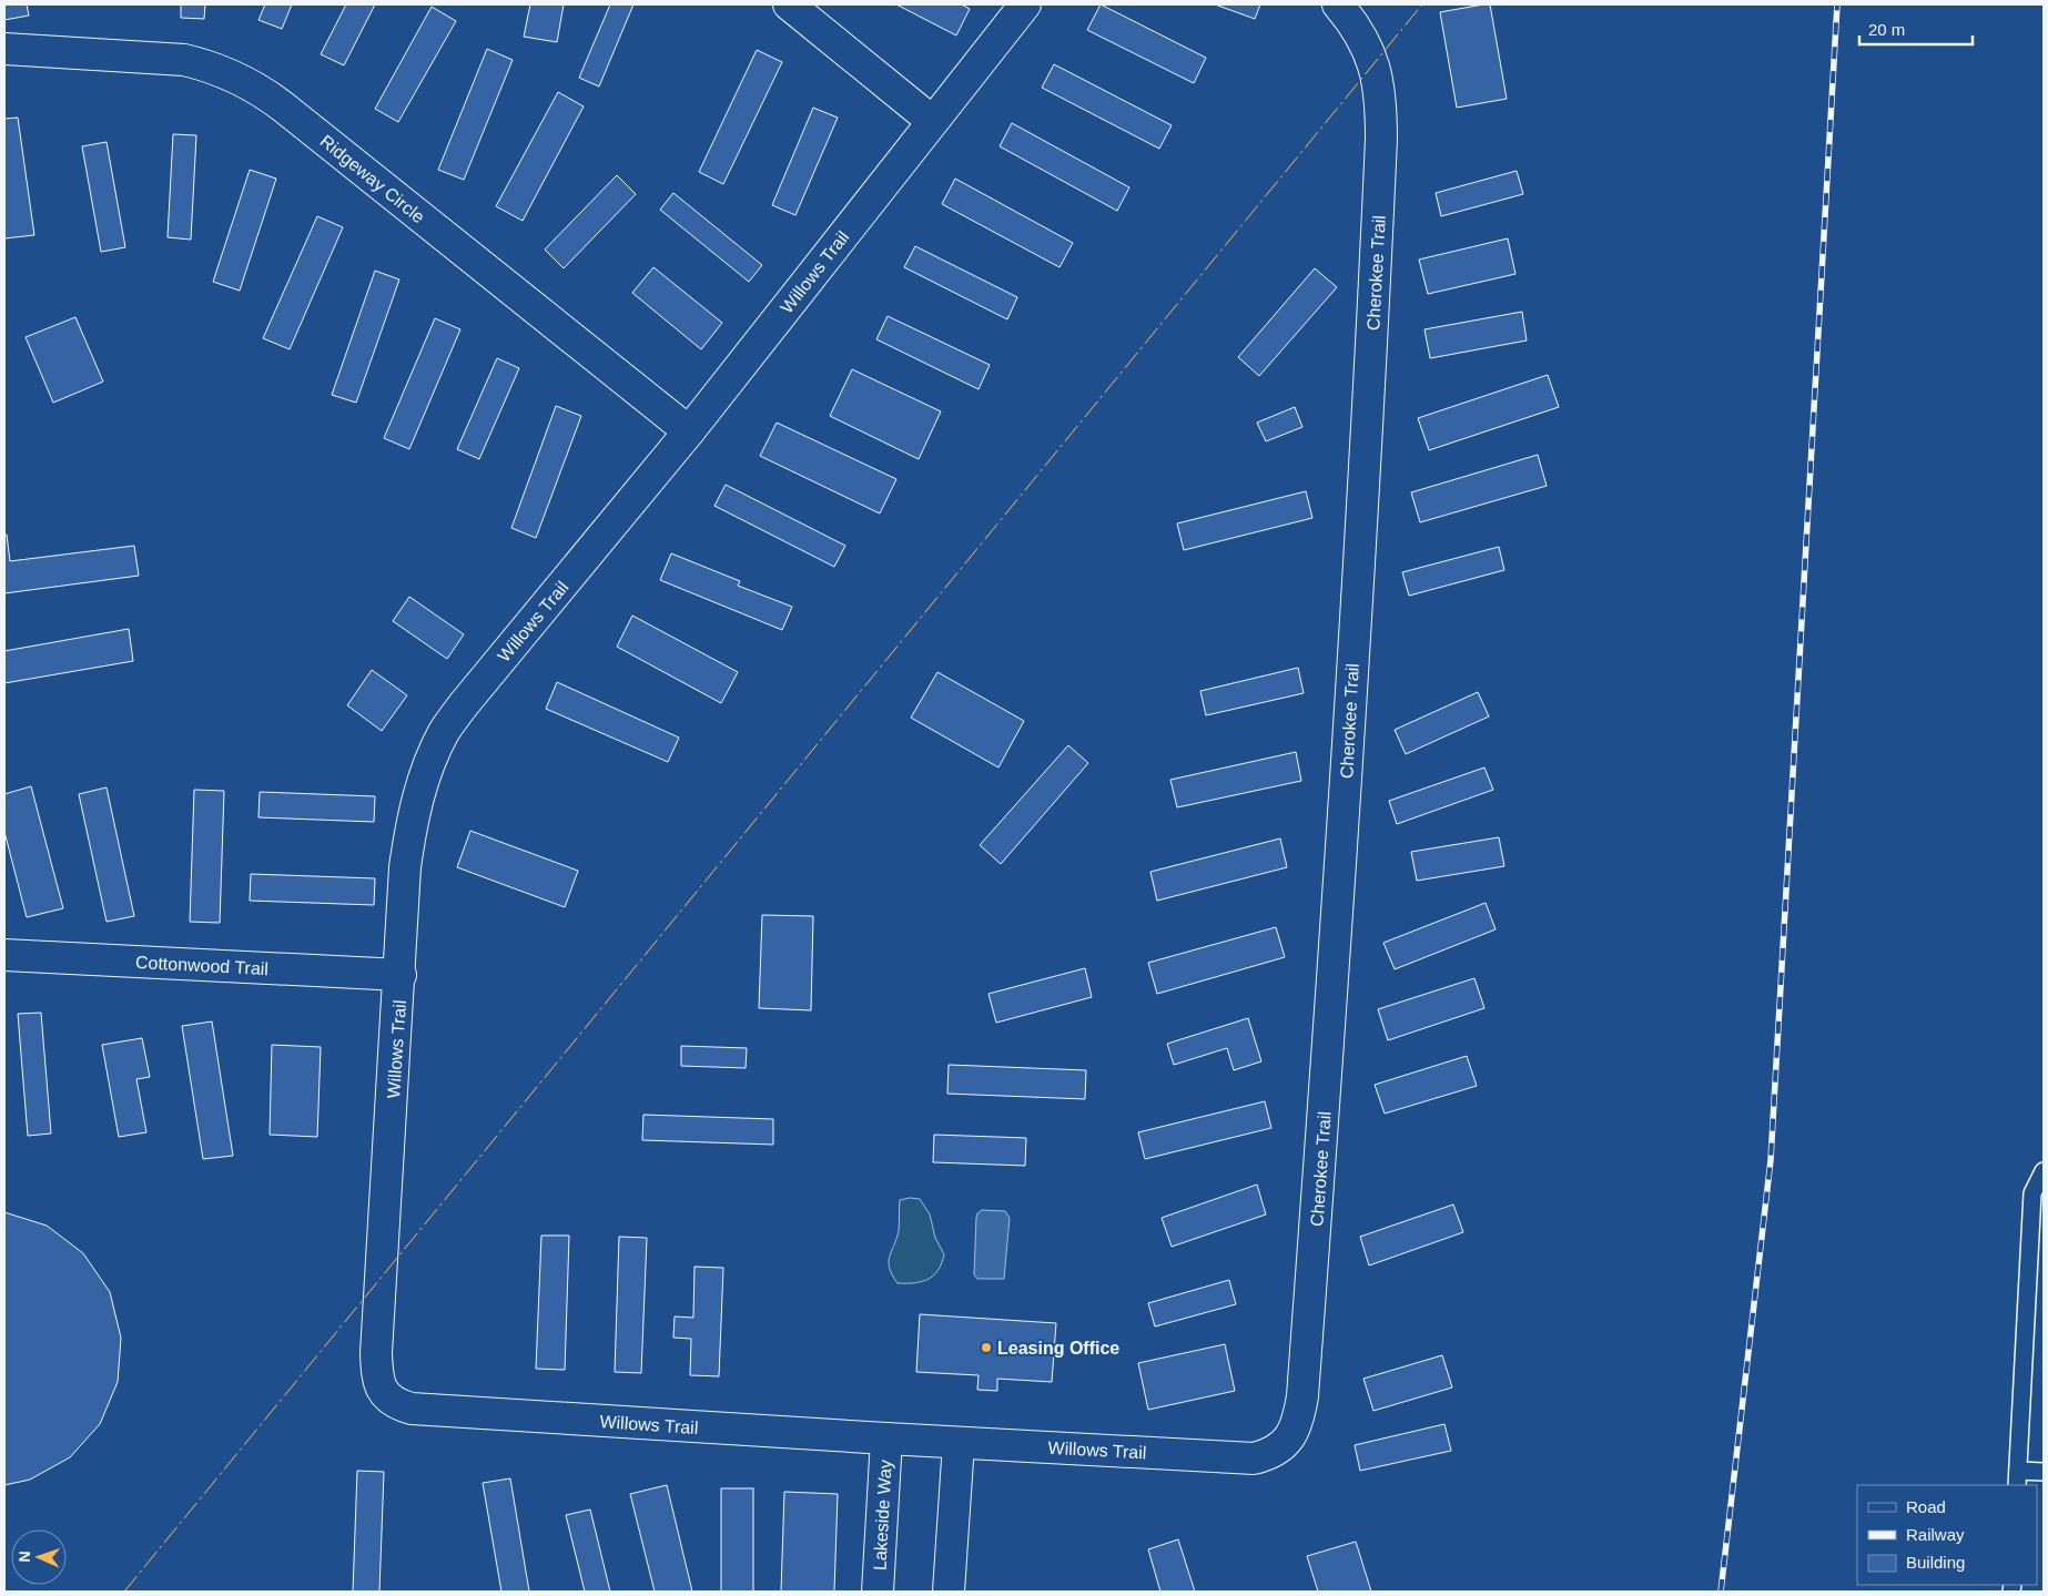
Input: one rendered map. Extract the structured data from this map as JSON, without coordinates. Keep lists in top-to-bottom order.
{
  "streets": {
    "street": [
      "Ridgeway Circle",
      "Willows Trail",
      "Cherokee Trail",
      "Cottonwood Trail",
      "Lakeside Way"
    ]
  },
  "crossings": [
    ["Ridgeway Circle", "Willows Trail"],
    ["Willows Trail", "Cherokee Trail"],
    ["Willows Trail", "Cottonwood Trail"],
    ["Willows Trail", "Lakeside Way"]
  ],
  "places": ["Leasing Office"],
  "legend": ["Road", "Railway", "Building"],
  "scale_bar": "20 m",
  "north": "left"
}
